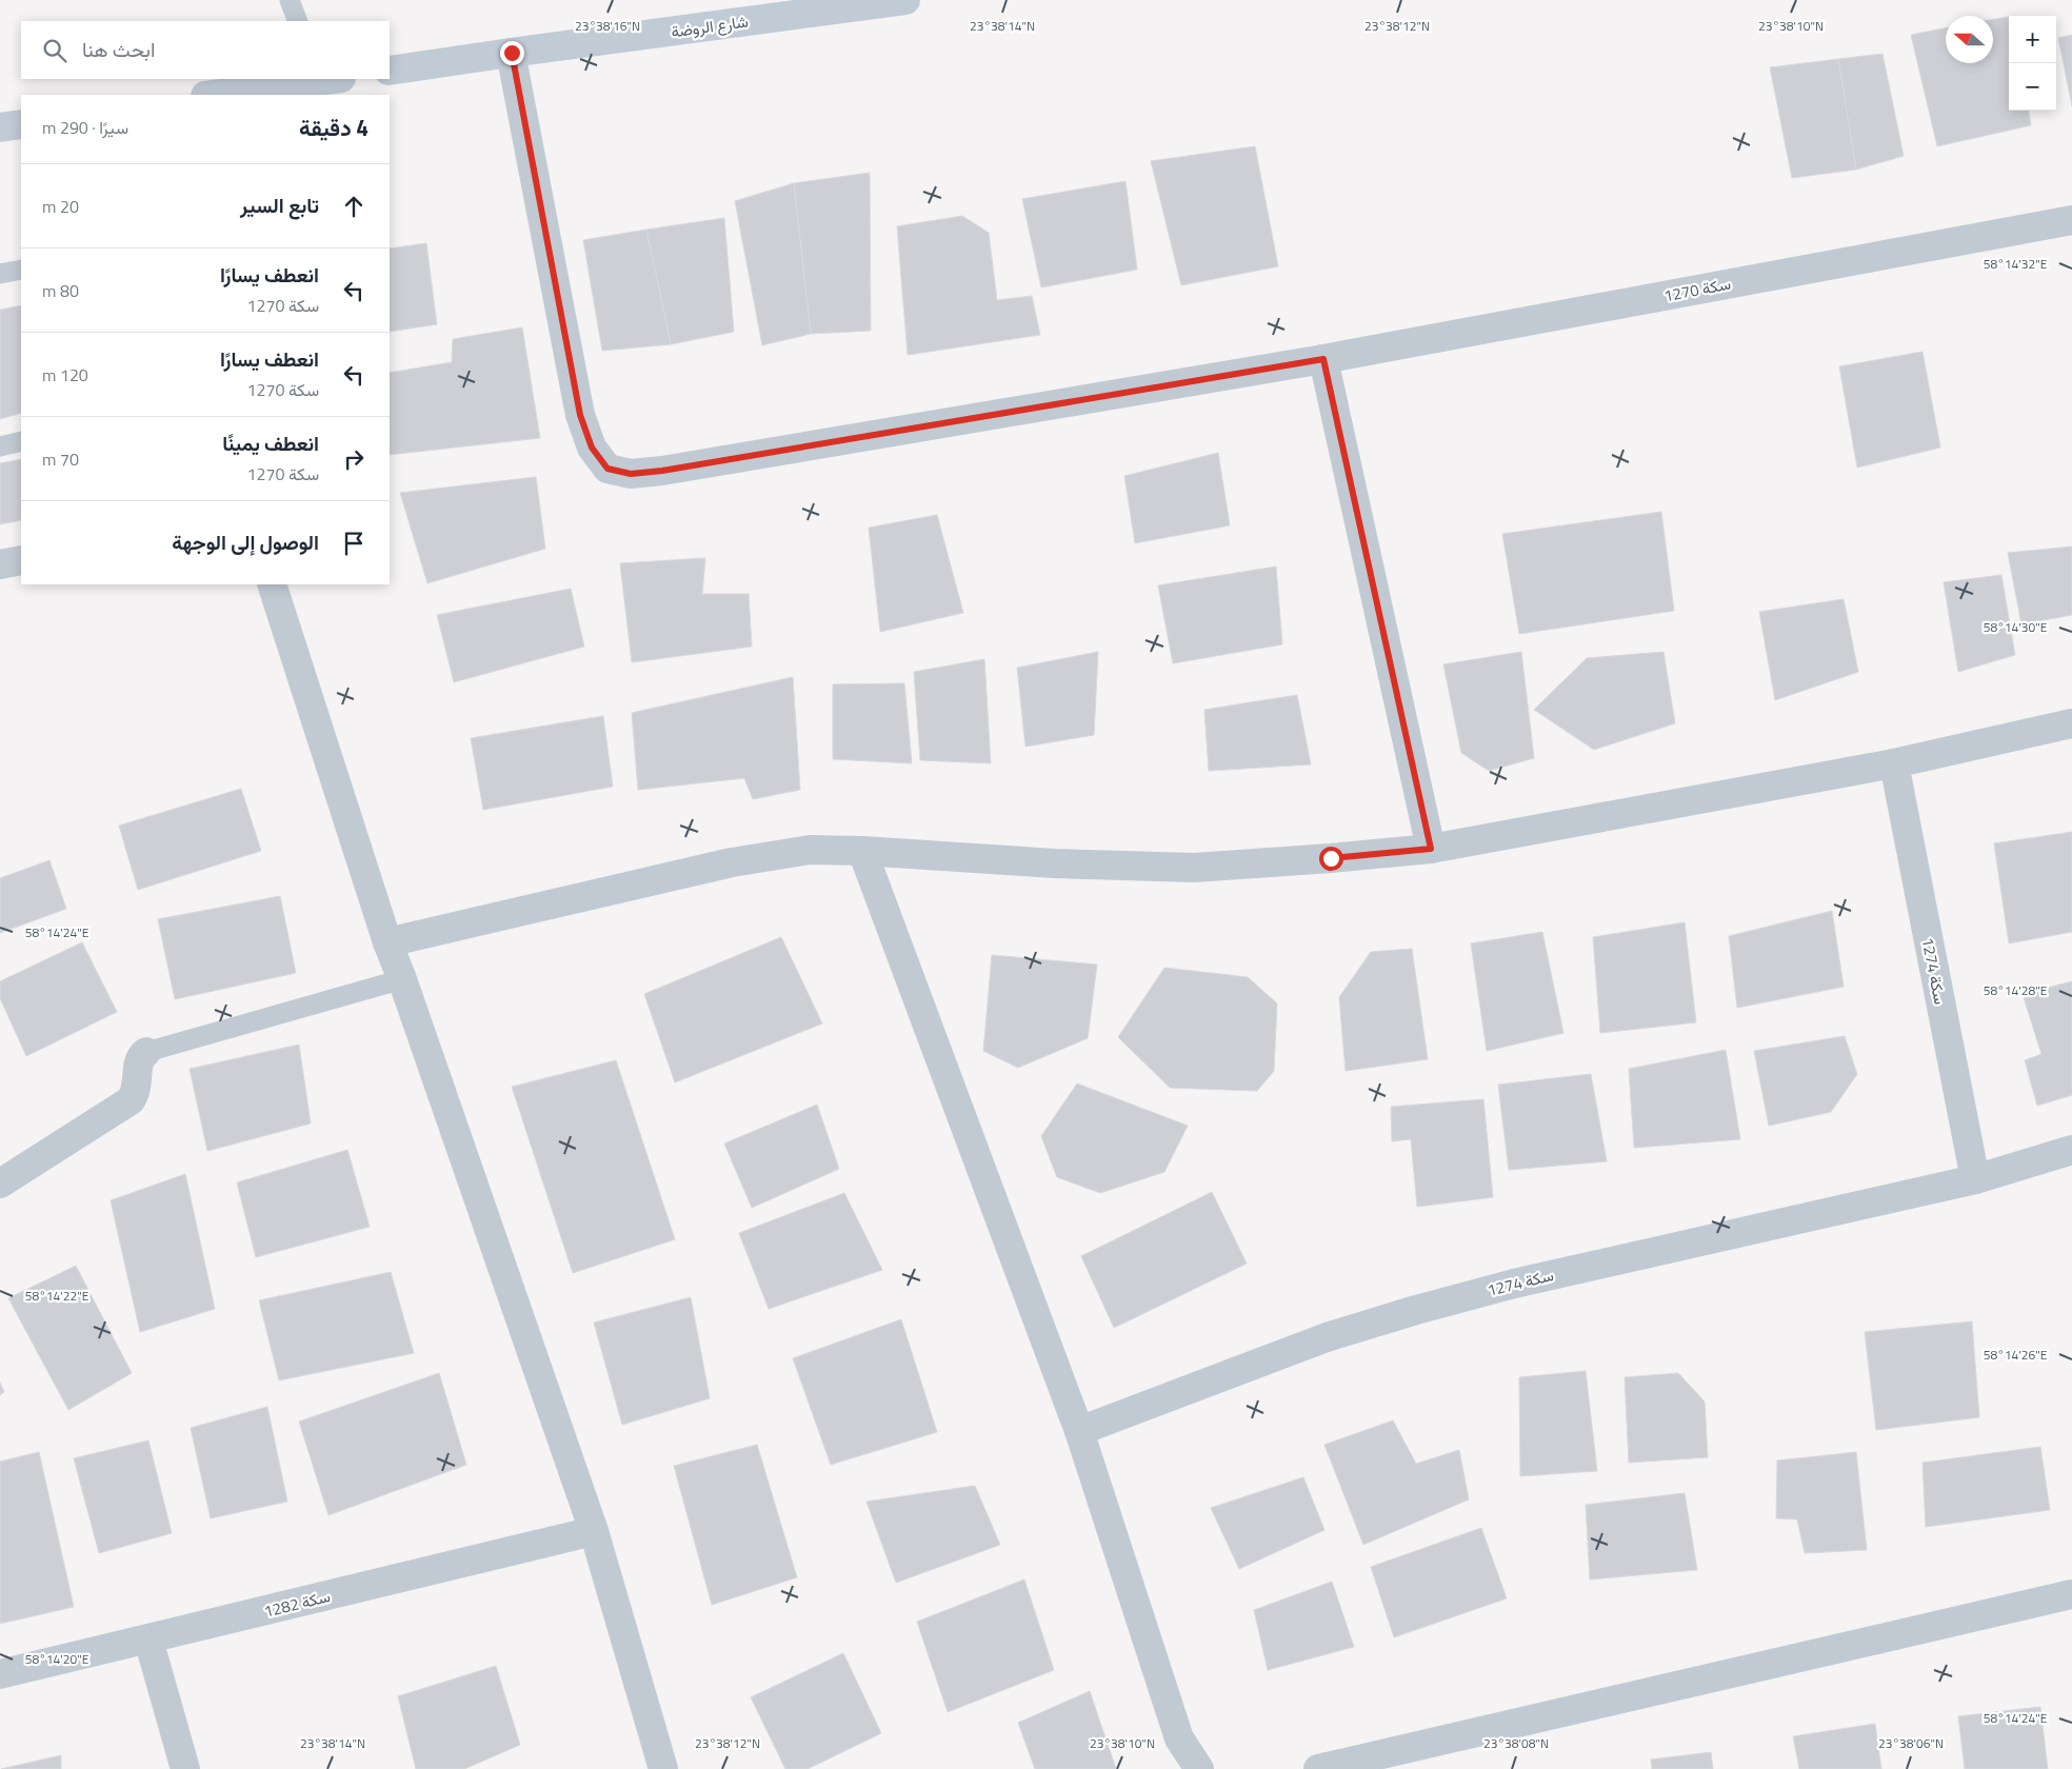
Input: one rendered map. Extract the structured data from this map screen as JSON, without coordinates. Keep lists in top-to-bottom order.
{
  "streets": {
    "main road": ["شارع الروضة"],
    "street": ["سكة 1270", "سكة 1274", "سكة 1282"]
  },
  "crossings": [
    ["شارع الروضة", "سكة 1270"]
  ],
  "north": "left",
  "page": {
    "map_buttons": ["+", "−"],
    "search": "ابحث هنا",
    "heading": ["4 دقيقة", "سيرًا · 290 m"],
    "list": [
      ["تابع السير", "20 m"],
      ["انعطف يسارًا", "سكة 1270", "80 m"],
      ["انعطف يسارًا", "سكة 1270", "120 m"],
      ["انعطف يمينًا", "سكة 1270", "70 m"],
      "الوصول إلى الوجهة"
    ]
  },
  "coordinates": [
    "23°38'16\"N",
    "23°38'14\"N",
    "23°38'12\"N",
    "23°38'10\"N",
    "58°14'32\"E",
    "58°14'30\"E",
    "58°14'24\"E",
    "58°14'28\"E",
    "58°14'22\"E",
    "58°14'26\"E",
    "58°14'20\"E",
    "23°38'08\"N",
    "23°38'06\"N"
  ]
}
